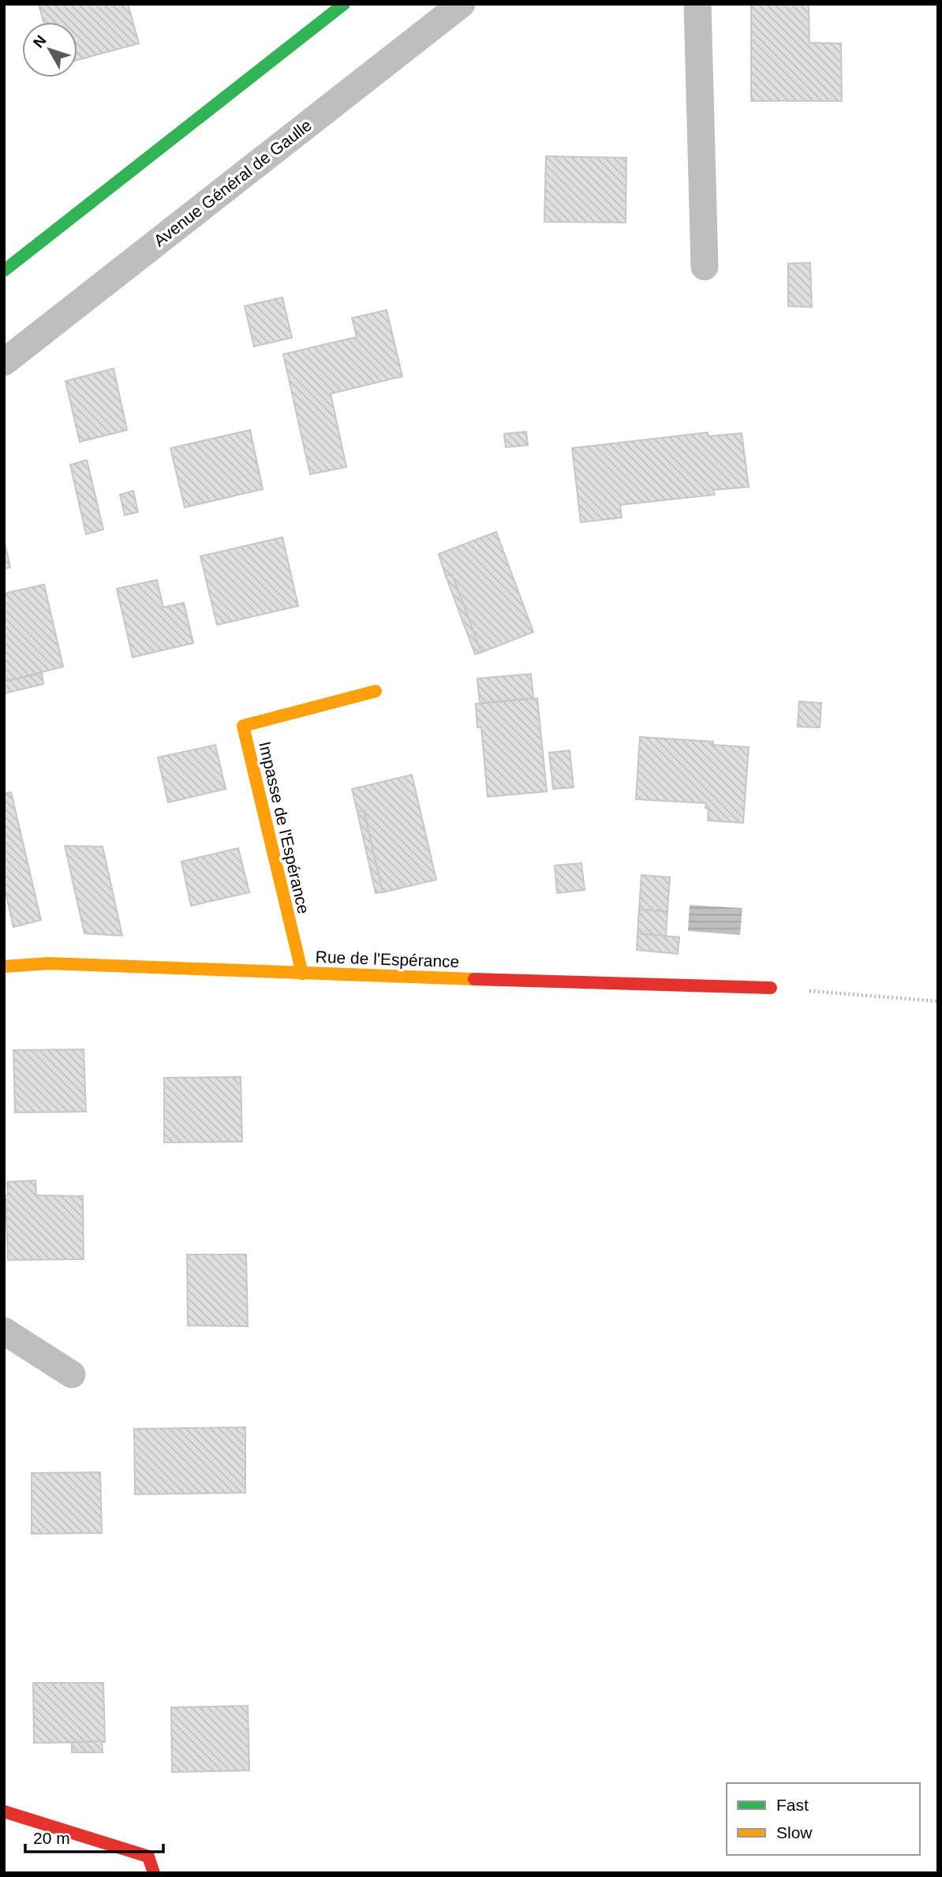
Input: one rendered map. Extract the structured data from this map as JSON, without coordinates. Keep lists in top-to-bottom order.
{
  "streets": {
    "street": ["Impasse de l'Espérance", "Rue de l'Espérance"],
    "lane": ["Avenue Général de Gaulle"]
  },
  "crossings": [
    ["Impasse de l'Espérance", "Rue de l'Espérance"]
  ],
  "legend": ["Fast", "Slow"],
  "scale_bar": "20 m",
  "north": "top left"
}
